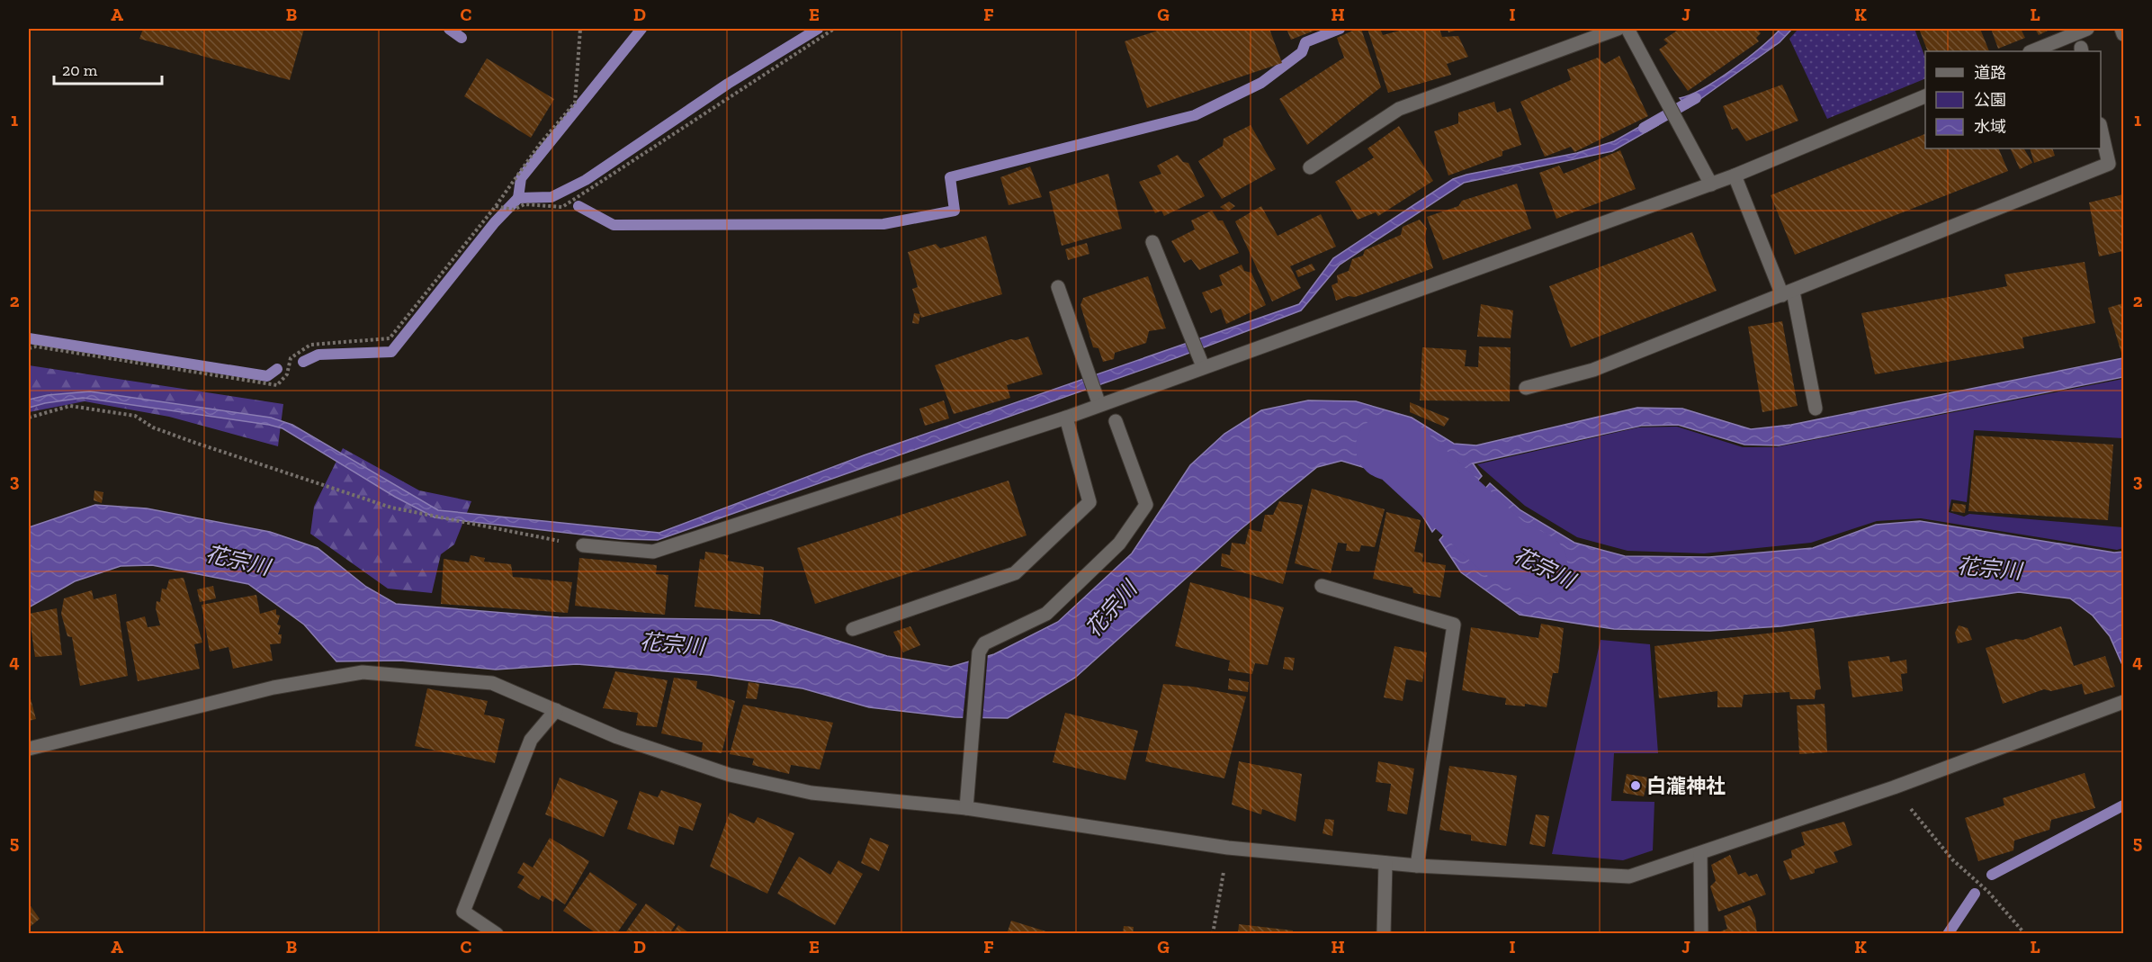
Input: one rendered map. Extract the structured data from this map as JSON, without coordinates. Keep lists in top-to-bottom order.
{
  "water": ["花宗川"],
  "places": ["白瀧神社"],
  "legend": ["道路", "公園", "水域"],
  "scale_bar": "20 m",
  "grid": {
    "columns": [
      "A",
      "B",
      "C",
      "D",
      "E",
      "F",
      "G",
      "H",
      "I",
      "J",
      "K",
      "L"
    ],
    "rows": [
      "1",
      "2",
      "3",
      "4",
      "5"
    ]
  }
}
